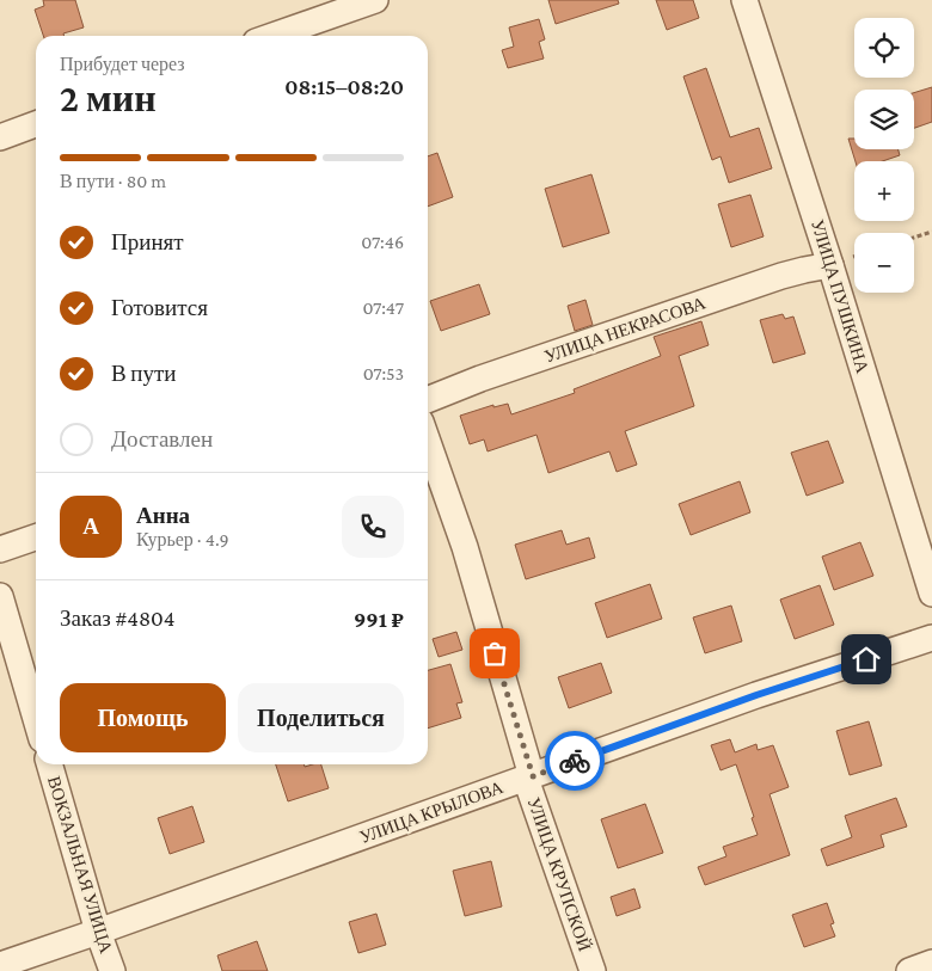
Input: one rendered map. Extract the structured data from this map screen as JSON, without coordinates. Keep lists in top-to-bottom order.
{
  "streets": {
    "street": [
      "УЛИЦА ПУШКИНА",
      "УЛИЦА НЕКРАСОВА",
      "УЛИЦА КРЫЛОВА",
      "ВОКЗАЛЬНАЯ УЛИЦА",
      "УЛИЦА КРУПСКОЙ"
    ]
  },
  "crossings": [
    ["УЛИЦА ПУШКИНА", "УЛИЦА НЕКРАСОВА"],
    ["УЛИЦА КРЫЛОВА", "ВОКЗАЛЬНАЯ УЛИЦА"],
    ["УЛИЦА КРЫЛОВА", "УЛИЦА КРУПСКОЙ"]
  ],
  "page": {
    "map_buttons": ["+", "−"],
    "heading": ["2 мин", "Прибудет через", "08:15–08:20"],
    "panel": [
      "Анна",
      "Курьер · 4.9",
      "Заказ #4804",
      "991 ₽"
    ],
    "bar": "В пути · 80 m",
    "list": [
      ["Принят", "07:46"],
      ["Готовится", "07:47"],
      ["В пути", "07:53"],
      "Доставлен"
    ],
    "round": "А",
    "buttons": ["Помощь", "Поделиться"]
  }
}
